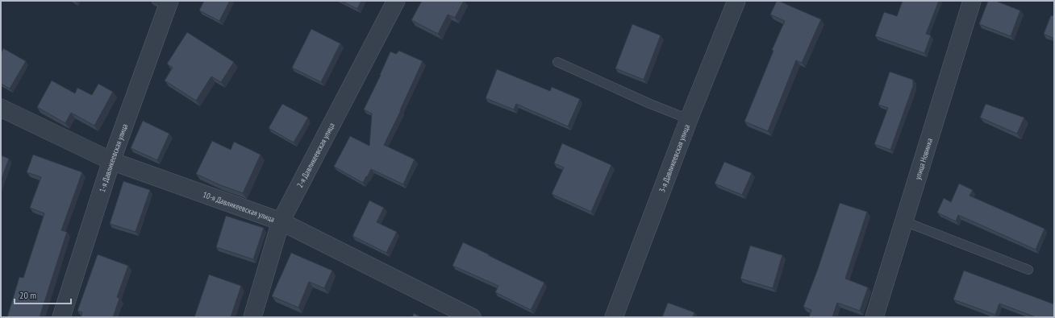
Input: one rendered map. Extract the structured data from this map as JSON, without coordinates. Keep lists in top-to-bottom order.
{
  "streets": {
    "street": [
      "2-я Давликеевская улица",
      "1-я Давликеевская улица",
      "3-я Давликеевская улица",
      "улица Новинка",
      "10-я Давликеевская улица"
    ]
  },
  "crossings": [
    ["2-я Давликеевская улица", "10-я Давликеевская улица"],
    ["1-я Давликеевская улица", "10-я Давликеевская улица"]
  ],
  "scale_bar": "20 m"
}
